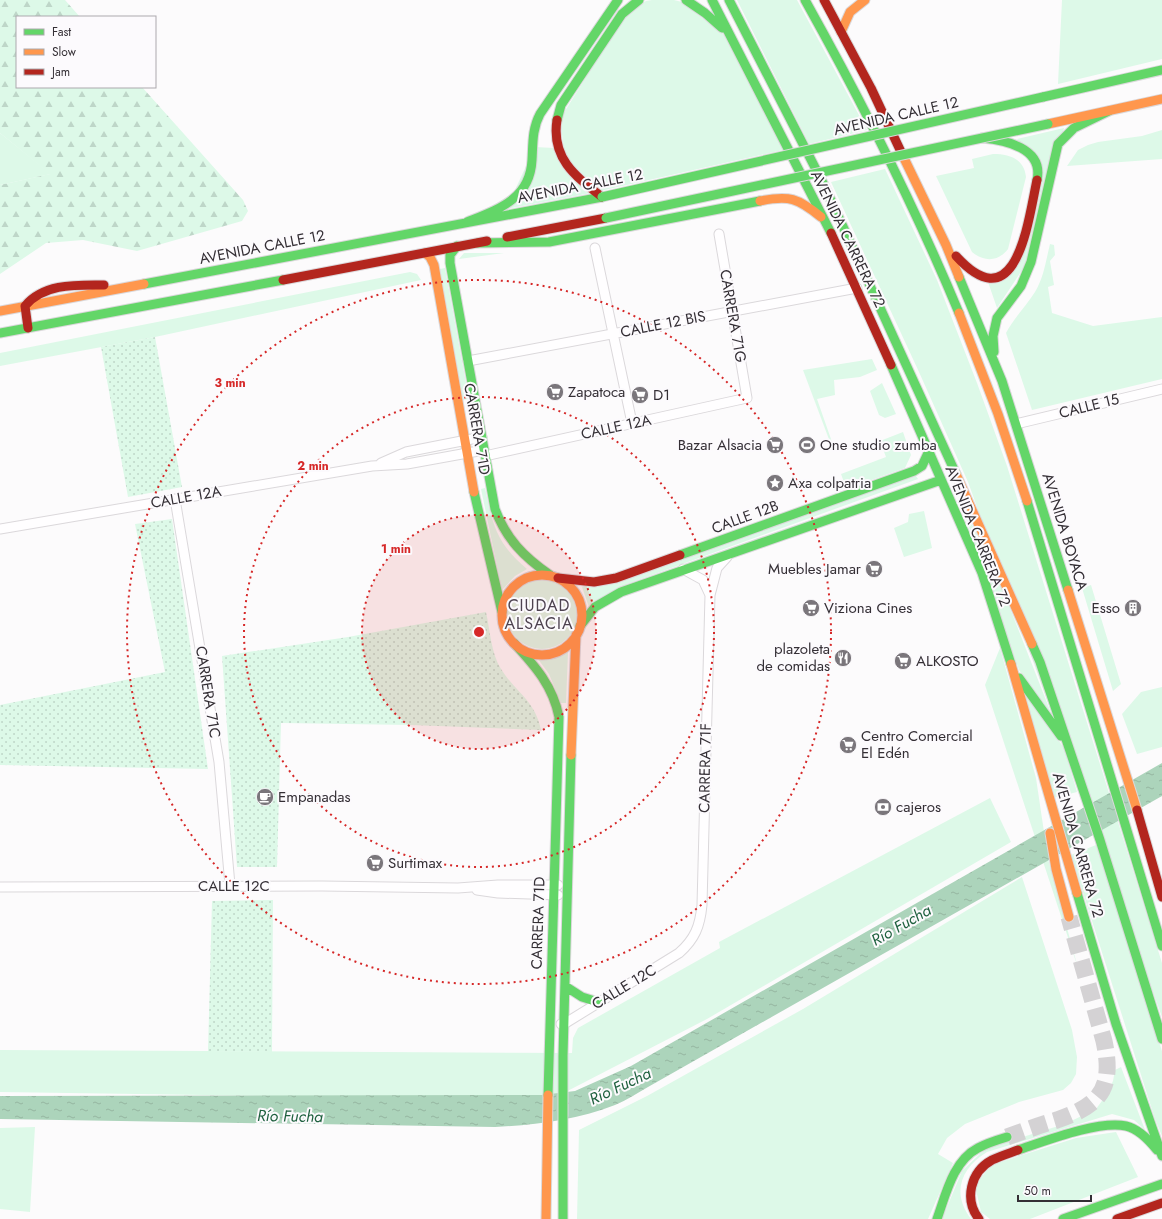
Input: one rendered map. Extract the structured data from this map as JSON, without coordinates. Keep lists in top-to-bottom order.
{
  "streets": {
    "main road": [
      "AVENIDA CALLE 12",
      "AVENIDA CARRERA 72",
      "CARRERA 71D",
      "CALLE 12B",
      "AVENIDA BOYACA"
    ],
    "street": [
      "CARRERA 71G",
      "CALLE 12 BIS",
      "CALLE 15",
      "CALLE 12A",
      "CARRERA 71C",
      "CARRERA 71F",
      "CALLE 12C"
    ]
  },
  "crossings": [
    ["AVENIDA CARRERA 72", "CALLE 12 BIS"],
    ["AVENIDA CARRERA 72", "CALLE 12B"],
    ["CARRERA 71G", "CALLE 12 BIS"],
    ["CARRERA 71G", "CALLE 12A"],
    ["CALLE 12 BIS", "CARRERA 71D"],
    ["CALLE 12A", "CARRERA 71D"],
    ["CALLE 12A", "CARRERA 71C"],
    ["CARRERA 71D", "CALLE 12B"],
    ["CARRERA 71D", "CALLE 12C"],
    ["CALLE 12B", "CARRERA 71F"],
    ["CARRERA 71C", "CALLE 12C"],
    ["CARRERA 71F", "CALLE 12C"]
  ],
  "districts": ["CIUDAD ALSACIA"],
  "water": ["Río Fucha"],
  "places": {
    "supermarket": [
      "Zapatoca",
      "D1",
      "Bazar Alsacia",
      "Muebles Jamar",
      "Viziona Cines",
      "ALKOSTO",
      "Centro Comercial El Edén",
      "Surtimax"
    ],
    "sports": ["One studio zumba"],
    "place": ["Axa colpatria"],
    "building": ["Esso"],
    "restaurant": ["plazoleta de comidas"],
    "cafe": ["Empanadas"],
    "bank": ["cajeros"]
  },
  "legend": ["Fast", "Slow", "Jam"],
  "scale_bar": "50 m",
  "rings": ["3 min", "2 min", "1 min"]
}
